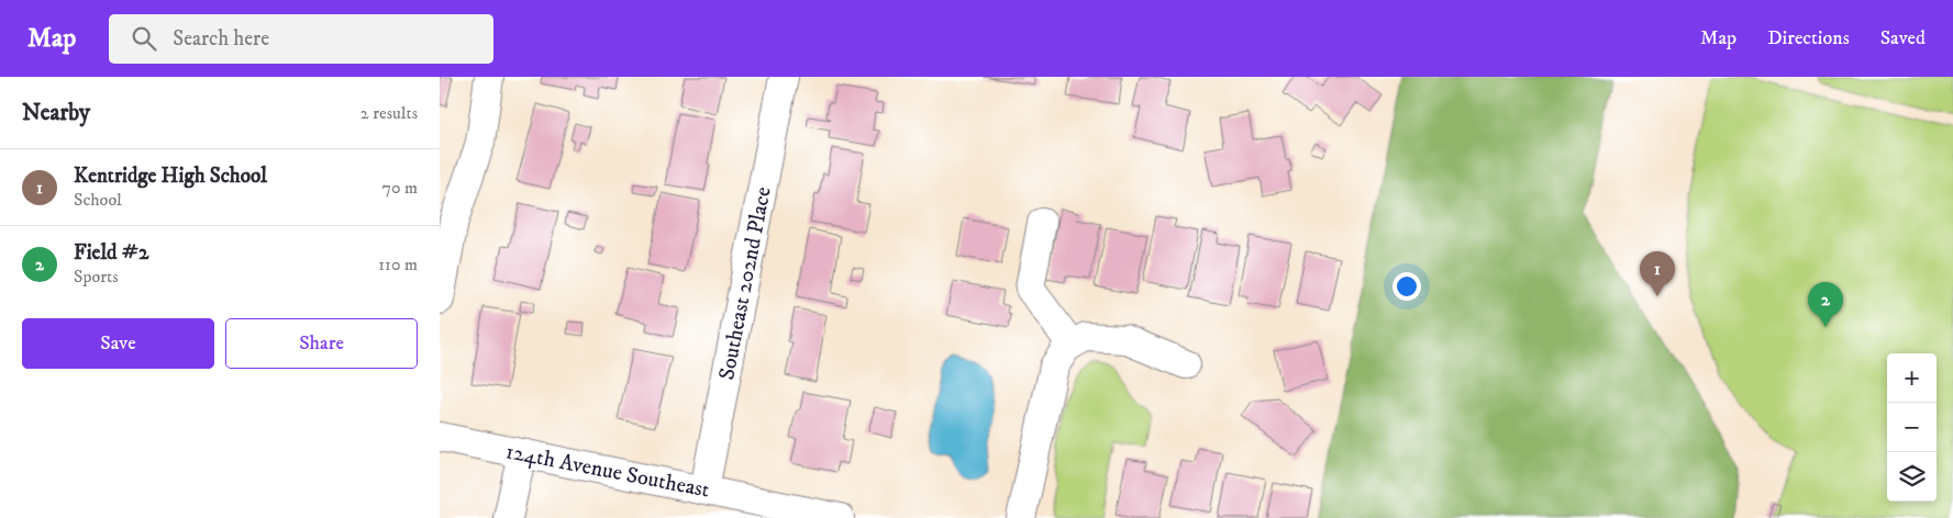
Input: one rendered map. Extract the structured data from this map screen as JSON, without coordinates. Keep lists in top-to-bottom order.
{
  "streets": {
    "street": ["Southeast 202nd Place", "124th Avenue Southeast"]
  },
  "crossings": [
    ["Southeast 202nd Place", "124th Avenue Southeast"]
  ],
  "page": {
    "header": "Map",
    "search": "Search here",
    "nav": ["Map", "Directions", "Saved"],
    "heading": ["Nearby", "2 results"],
    "list": [
      {
        "mark": "1",
        "name": "Kentridge High School",
        "note": "School",
        "value": "70 m"
      },
      {
        "mark": "2",
        "name": "Field #2",
        "note": "Sports",
        "value": "110 m"
      }
    ],
    "pins": ["1", "2"],
    "buttons": ["Save", "Share"],
    "map_buttons": ["+", "−"]
  }
}
